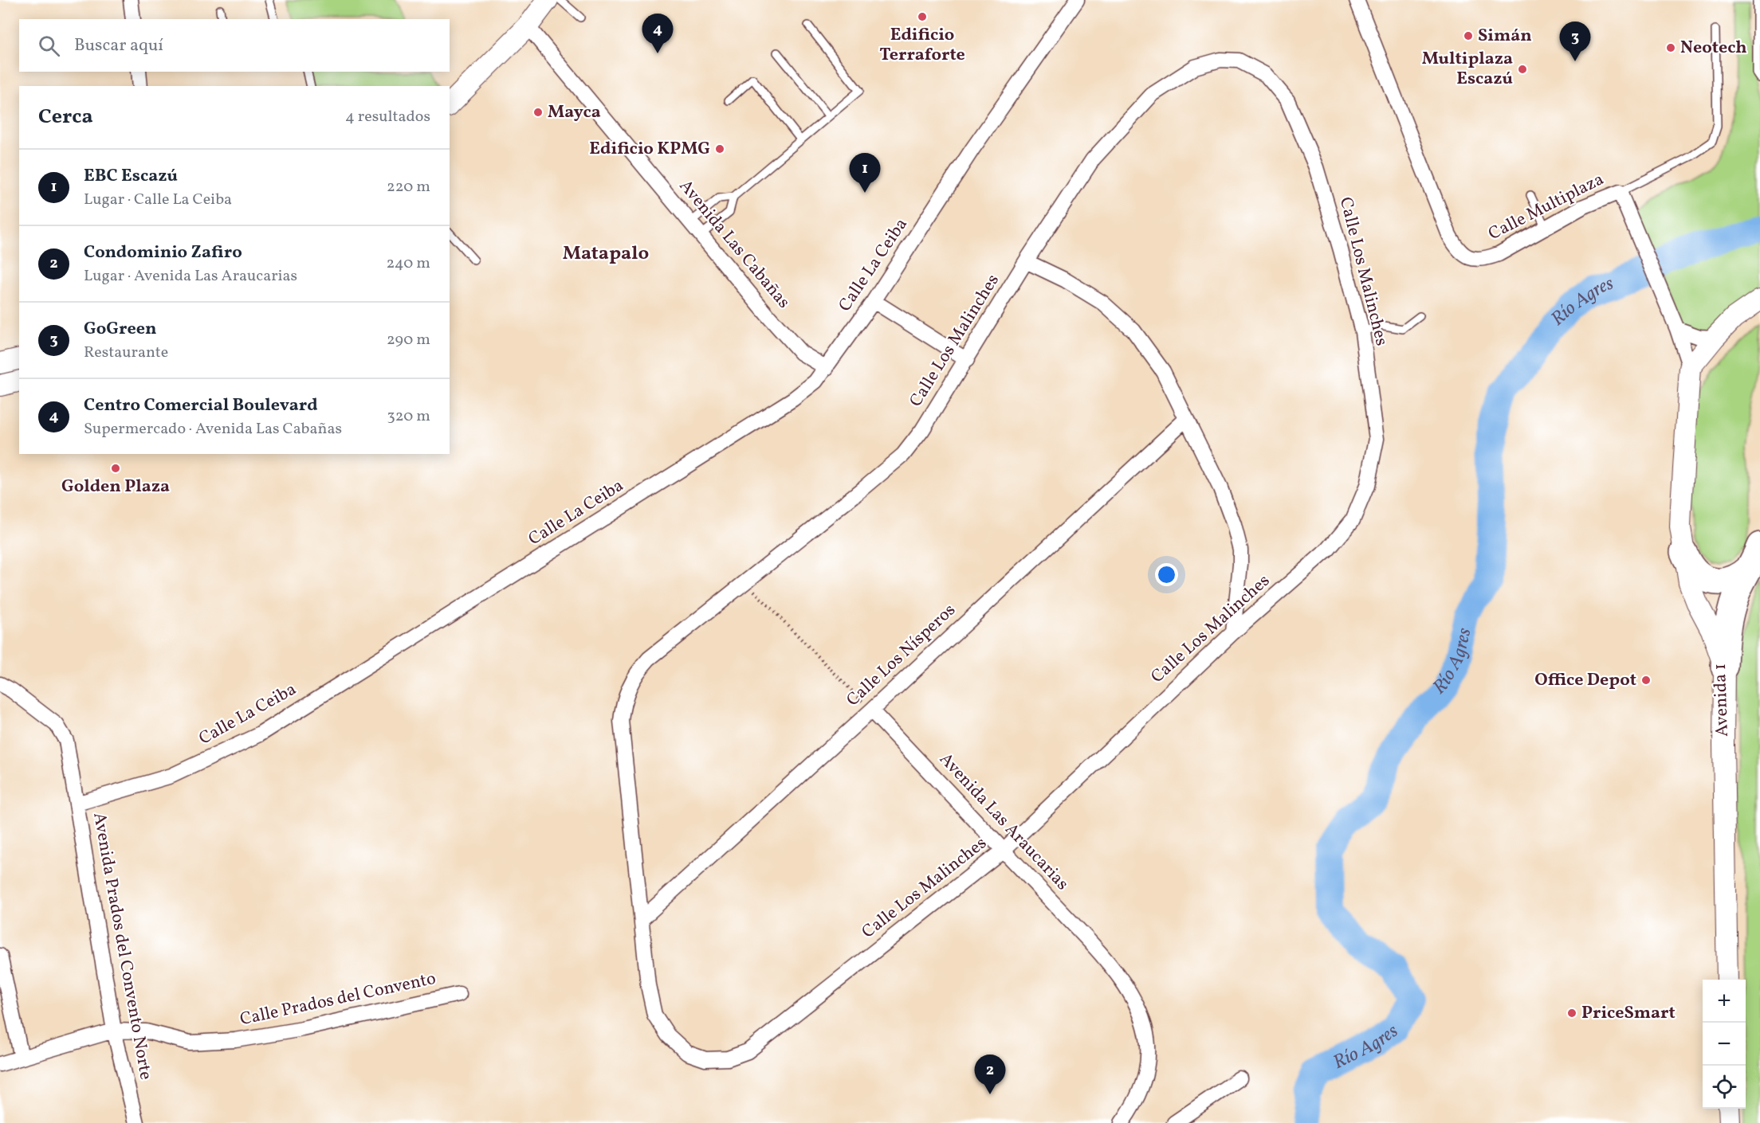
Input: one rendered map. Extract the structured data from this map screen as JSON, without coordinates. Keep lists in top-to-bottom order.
{
  "streets": {
    "street": [
      "Calle Multiplaza",
      "Avenida Las Cabañas",
      "Calle La Ceiba",
      "Calle Los Malinches",
      "Calle Los Nísperos",
      "Avenida 1",
      "Avenida Las Araucarias",
      "Avenida Prados del Convento Norte",
      "Calle Prados del Convento"
    ]
  },
  "crossings": [
    ["Calle Multiplaza", "Avenida 1"],
    ["Avenida Las Cabañas", "Calle La Ceiba"],
    ["Calle La Ceiba", "Avenida Prados del Convento Norte"],
    ["Calle Los Malinches", "Calle Los Nísperos"],
    ["Calle Los Malinches", "Avenida Las Araucarias"],
    ["Calle Los Nísperos", "Avenida Las Araucarias"],
    ["Avenida Prados del Convento Norte", "Calle Prados del Convento"]
  ],
  "districts": ["Matapalo"],
  "water": ["Río Agres"],
  "places": [
    "Edificio Terraforte",
    "Simán",
    "Neotech",
    "Multiplaza Escazú",
    "Mayca",
    "Edificio KPMG",
    "Golden Plaza",
    "Office Depot",
    "PriceSmart"
  ],
  "page": {
    "pins": [
      "4",
      "3",
      "1",
      "2"
    ],
    "search": "Buscar aquí",
    "heading": ["Cerca", "4 resultados"],
    "list": [
      {
        "mark": "1",
        "name": "EBC Escazú",
        "note": "Lugar · Calle La Ceiba",
        "value": "220 m"
      },
      {
        "mark": "2",
        "name": "Condominio Zafiro",
        "note": "Lugar · Avenida Las Araucarias",
        "value": "240 m"
      },
      {
        "mark": "3",
        "name": "GoGreen",
        "note": "Restaurante",
        "value": "290 m"
      },
      {
        "mark": "4",
        "name": "Centro Comercial Boulevard",
        "note": "Supermercado · Avenida Las Cabañas",
        "value": "320 m"
      }
    ],
    "map_buttons": ["+", "−"]
  }
}
